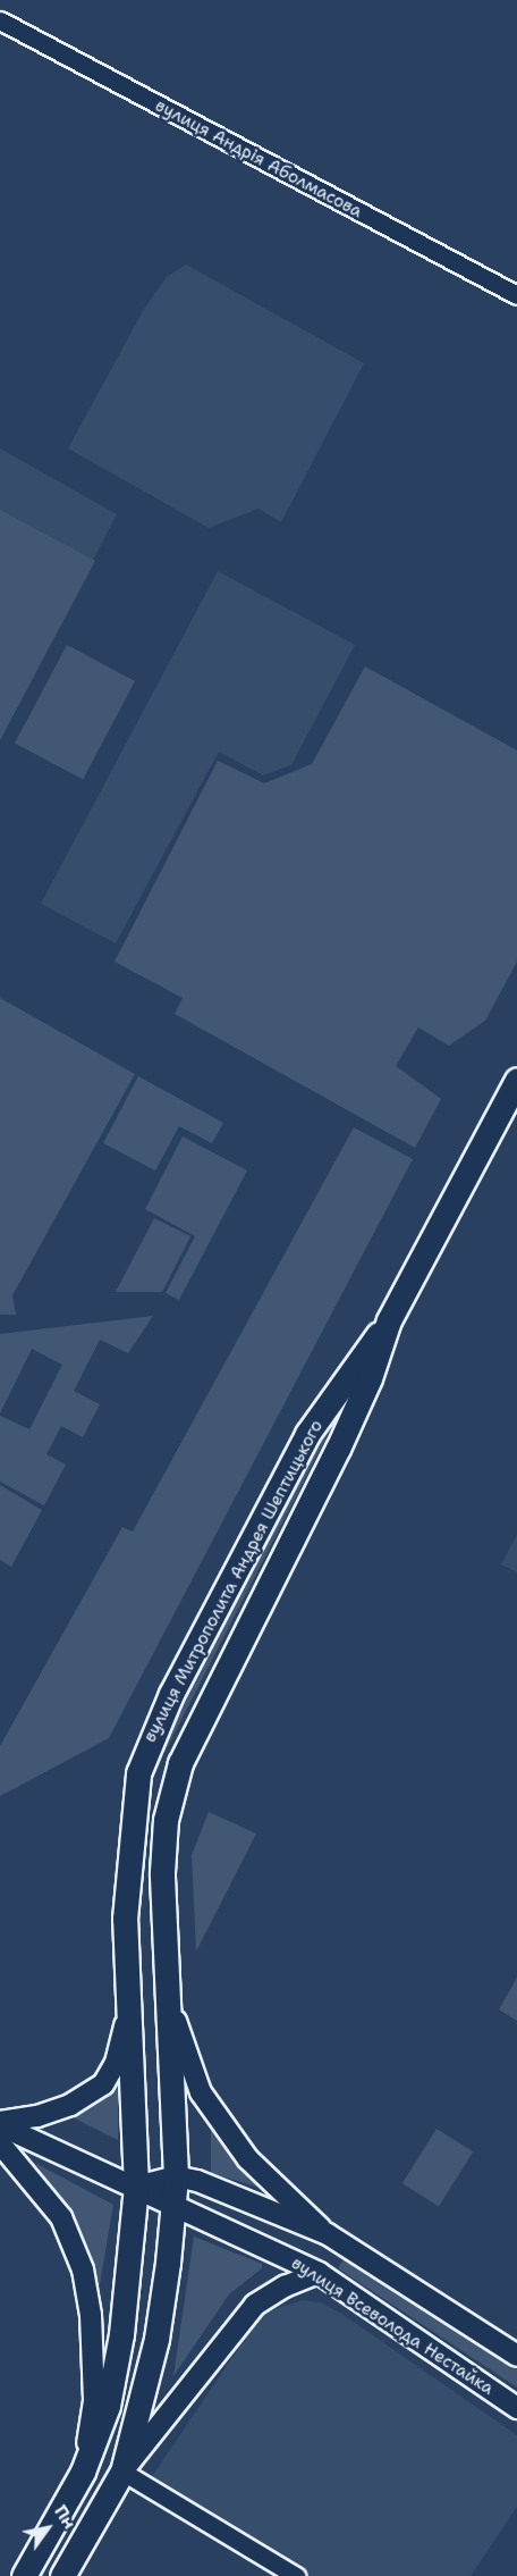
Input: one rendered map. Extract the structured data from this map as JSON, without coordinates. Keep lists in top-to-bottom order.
{
  "streets": {
    "main road": ["вулиця Митрополита Андрея Шептицького"],
    "street": ["вулиця Андрія Аболмасова", "вулиця Всеволода Нестайка"]
  },
  "crossings": [
    ["вулиця Митрополита Андрея Шептицького", "вулиця Всеволода Нестайка"]
  ],
  "north": "top right"
}
